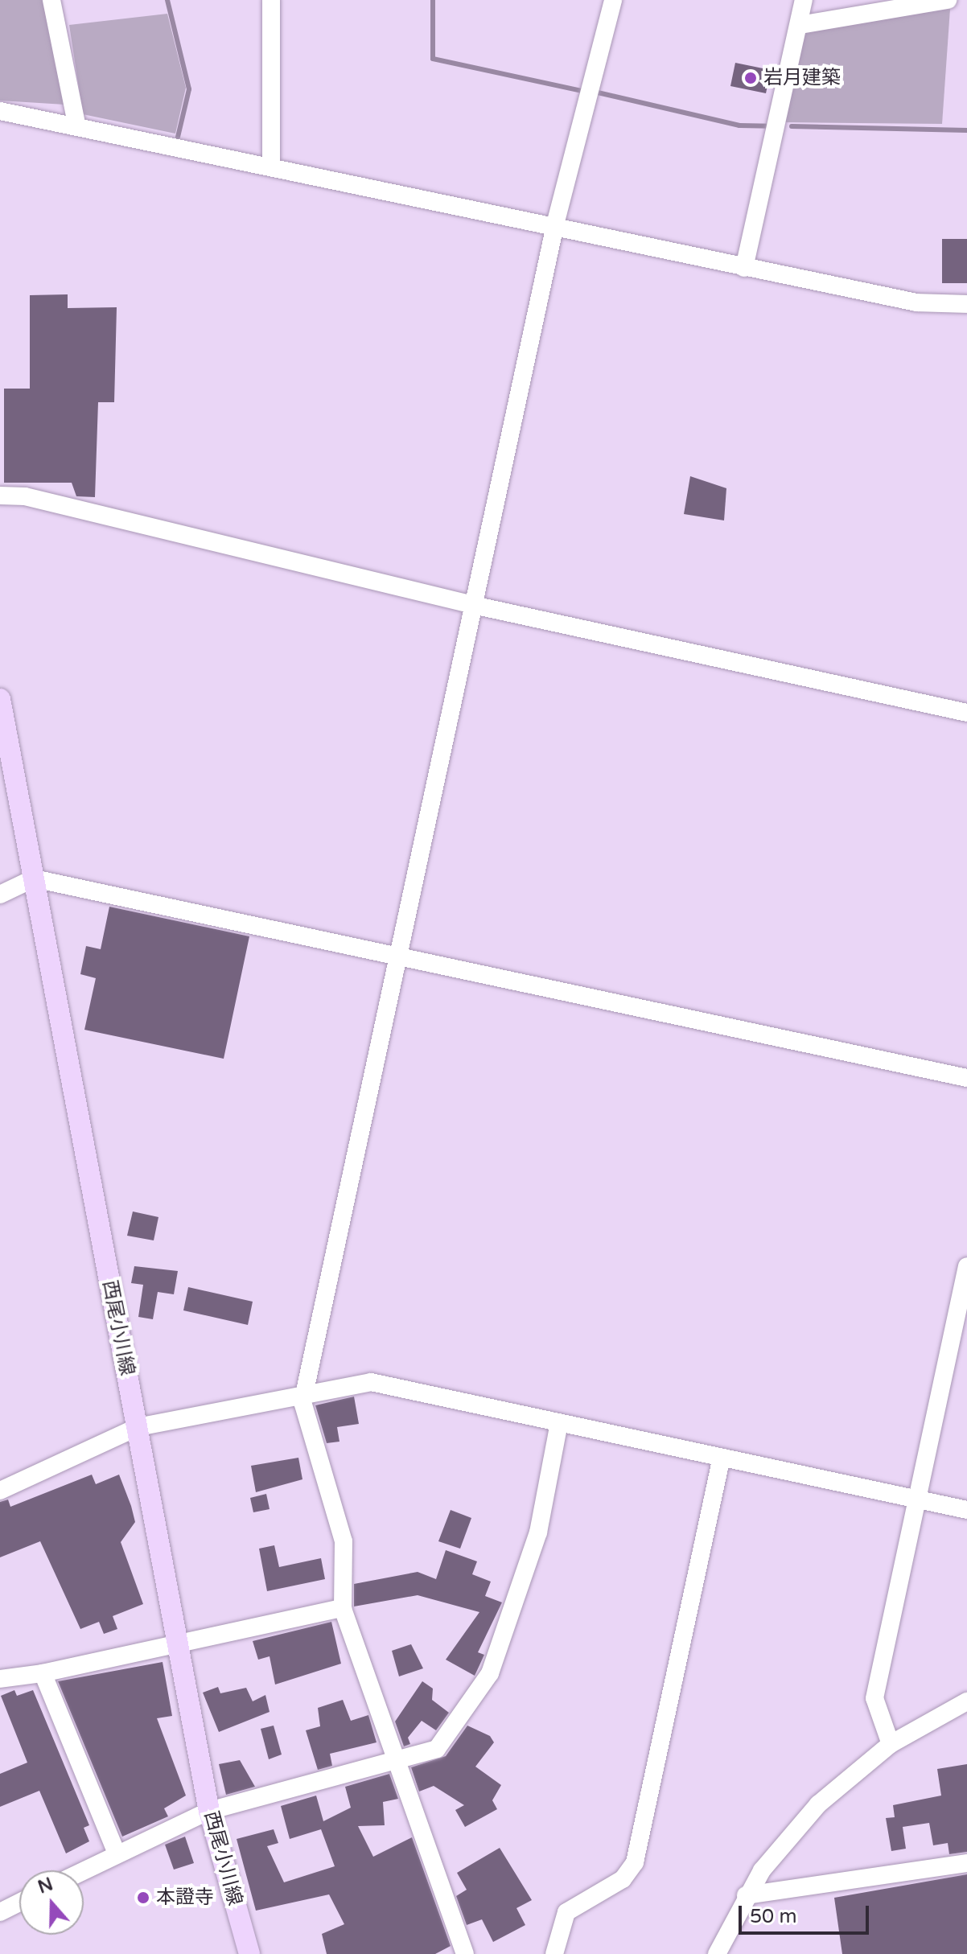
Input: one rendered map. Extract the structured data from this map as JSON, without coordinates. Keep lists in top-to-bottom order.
{
  "streets": {
    "main road": ["西尾小川線"]
  },
  "places": ["岩月建築", "本證寺"],
  "scale_bar": "50 m",
  "north": "top"
}
